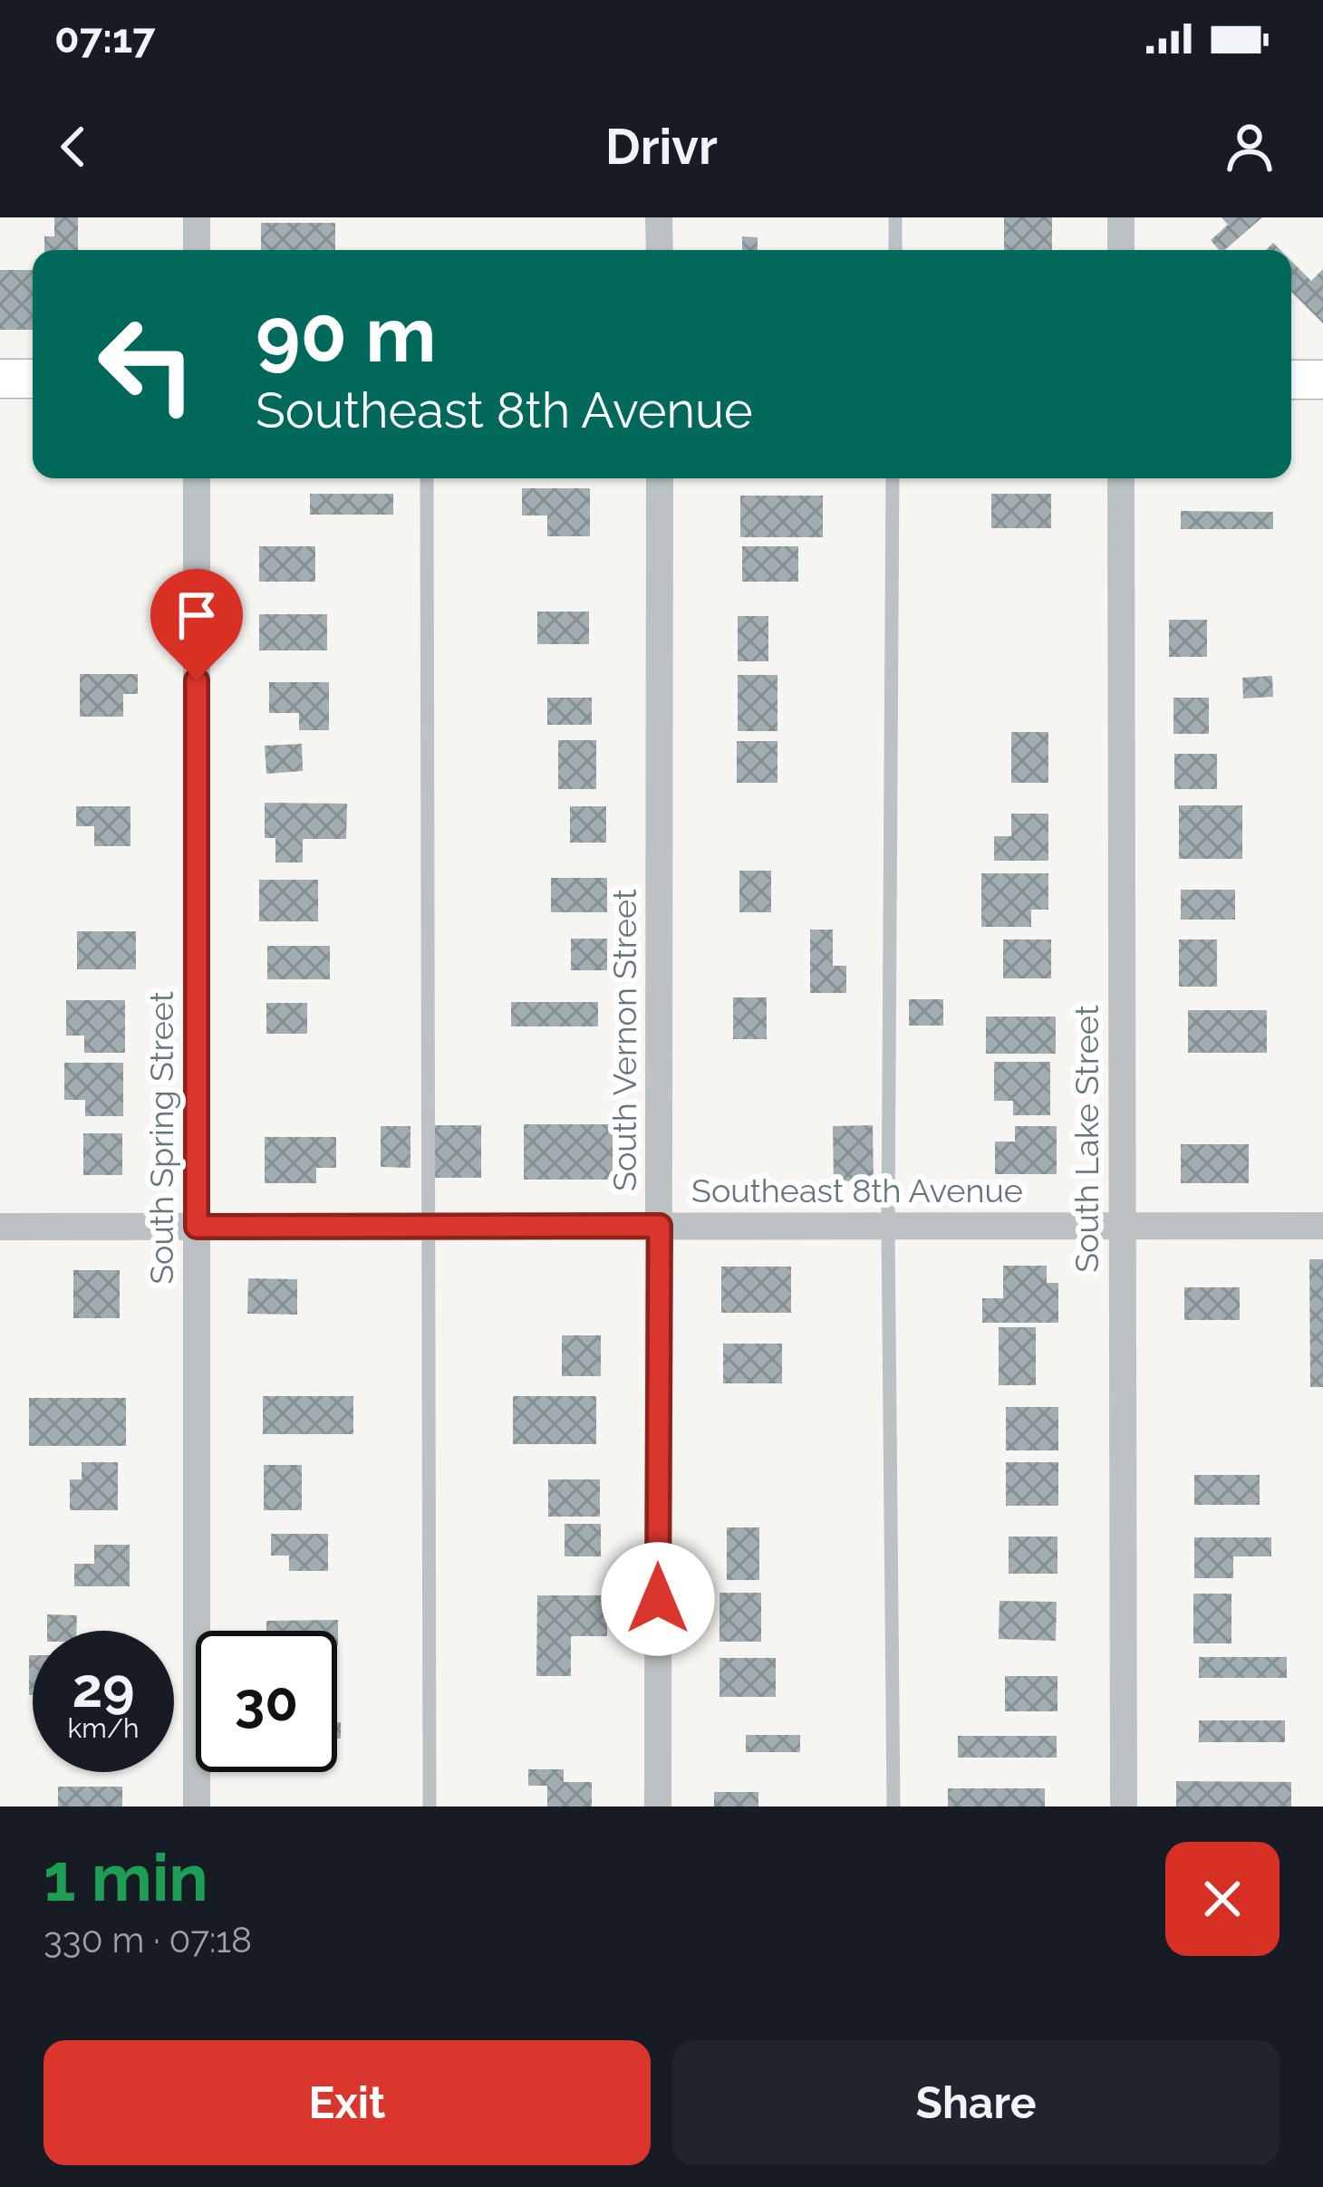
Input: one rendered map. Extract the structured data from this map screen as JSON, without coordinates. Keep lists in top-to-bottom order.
{
  "streets": {
    "street": [
      "South Vernon Street",
      "South Spring Street",
      "South Lake Street",
      "Southeast 8th Avenue"
    ]
  },
  "crossings": [
    ["South Vernon Street", "Southeast 8th Avenue"],
    ["South Spring Street", "Southeast 8th Avenue"],
    ["South Lake Street", "Southeast 8th Avenue"]
  ],
  "page": {
    "status": "07:17",
    "header": "Drivr",
    "turn": ["90 m", "Southeast 8th Avenue"],
    "speed": "29 km/h",
    "limit": "30",
    "heading": ["1 min", "330 m · 07:18"],
    "buttons": ["Exit", "Share"]
  }
}
